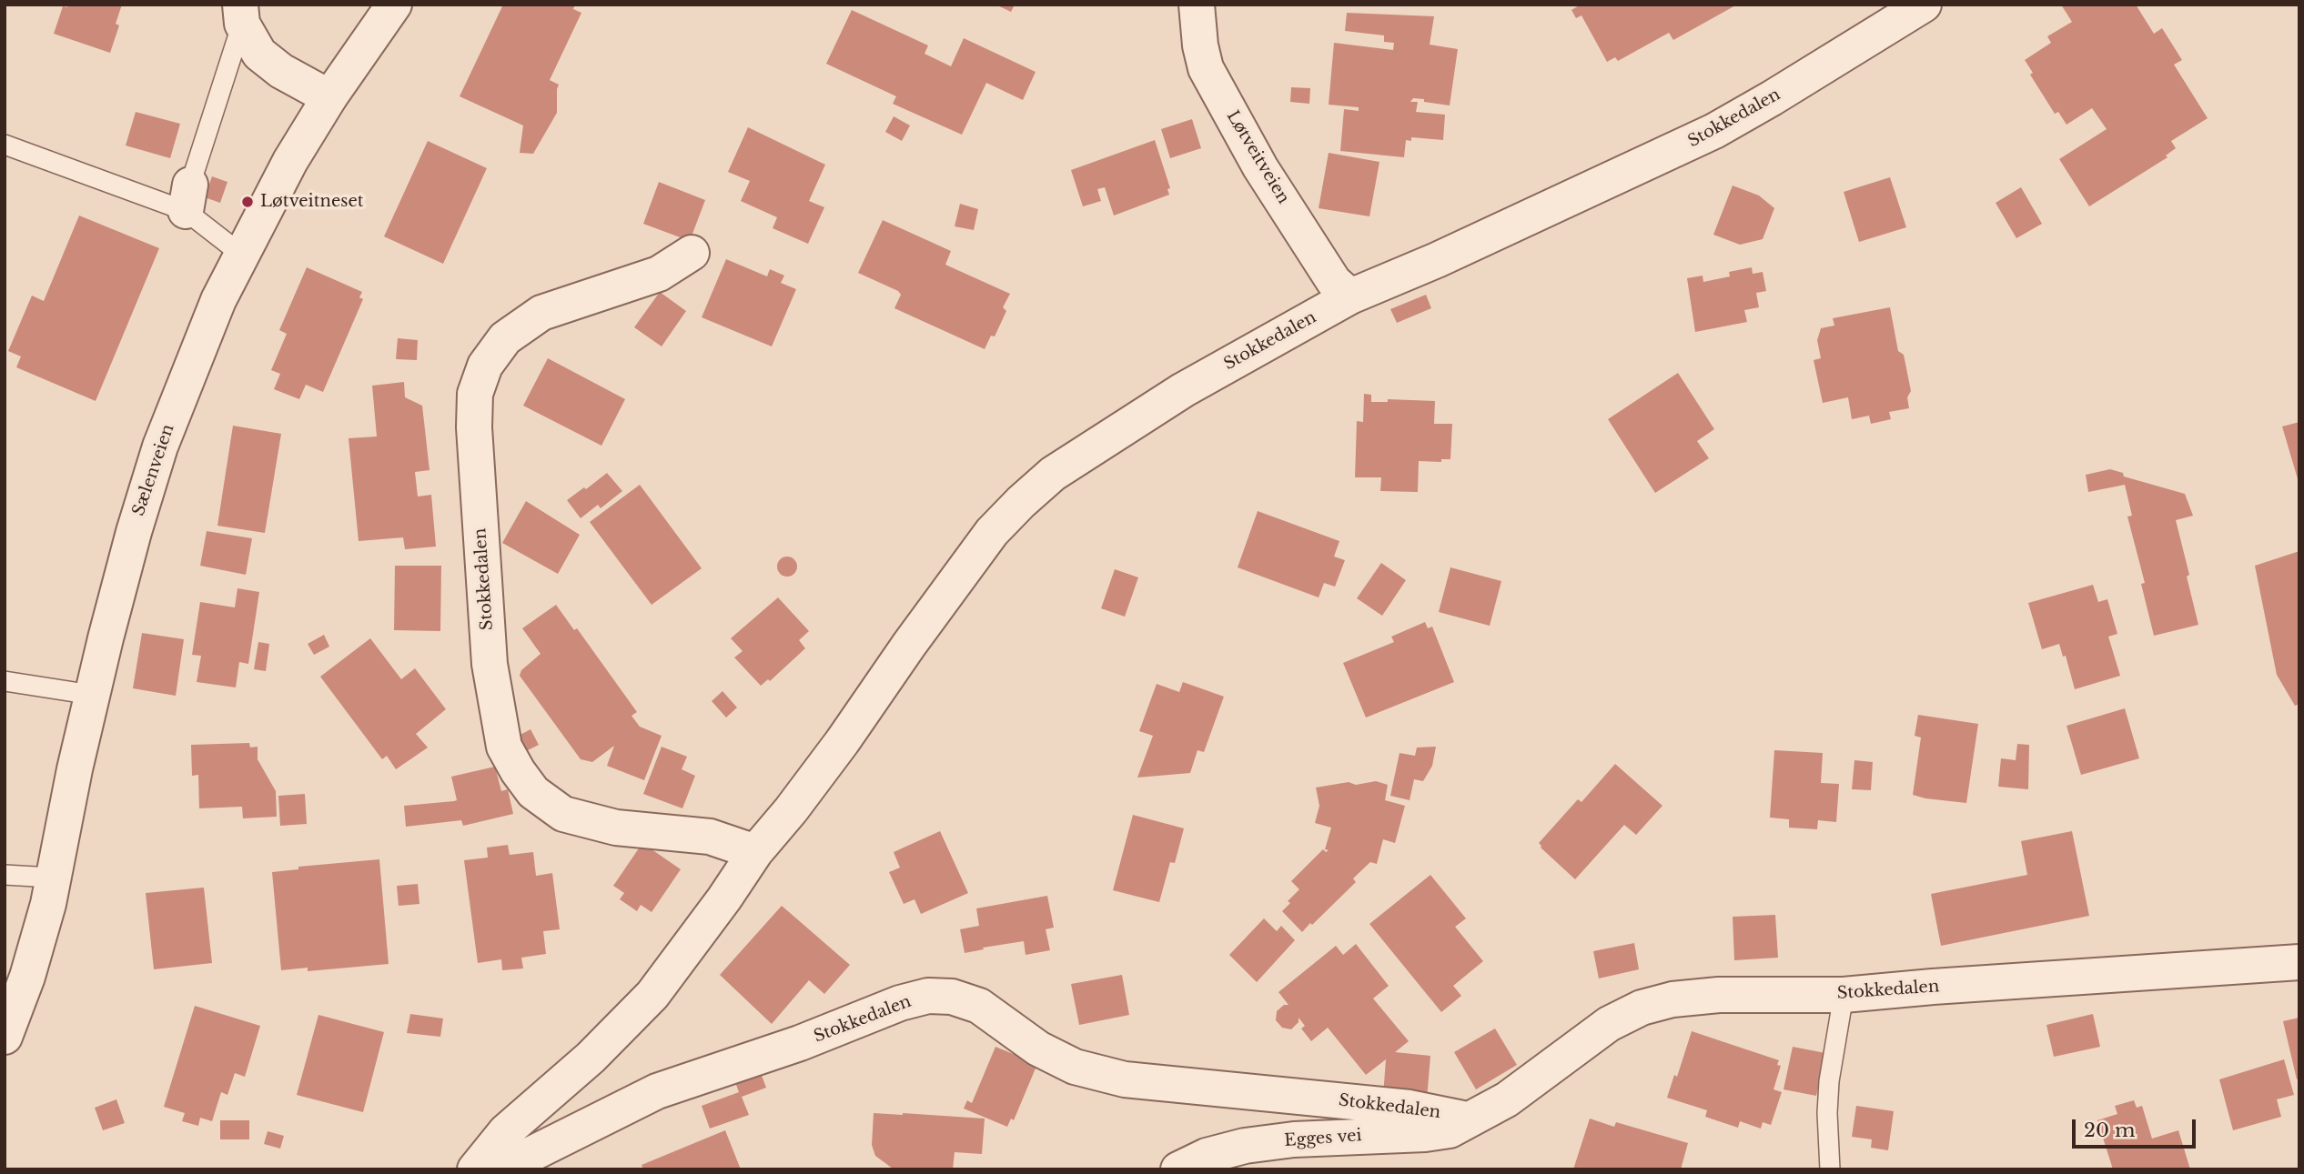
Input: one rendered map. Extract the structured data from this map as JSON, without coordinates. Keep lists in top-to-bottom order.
{
  "streets": {
    "street": [
      "Stokkedalen",
      "Løtveitveien",
      "Sælenveien",
      "Egges vei"
    ]
  },
  "crossings": [
    ["Stokkedalen", "Løtveitveien"],
    ["Stokkedalen", "Egges vei"]
  ],
  "places": ["Løtveitneset"],
  "scale_bar": "20 m"
}
